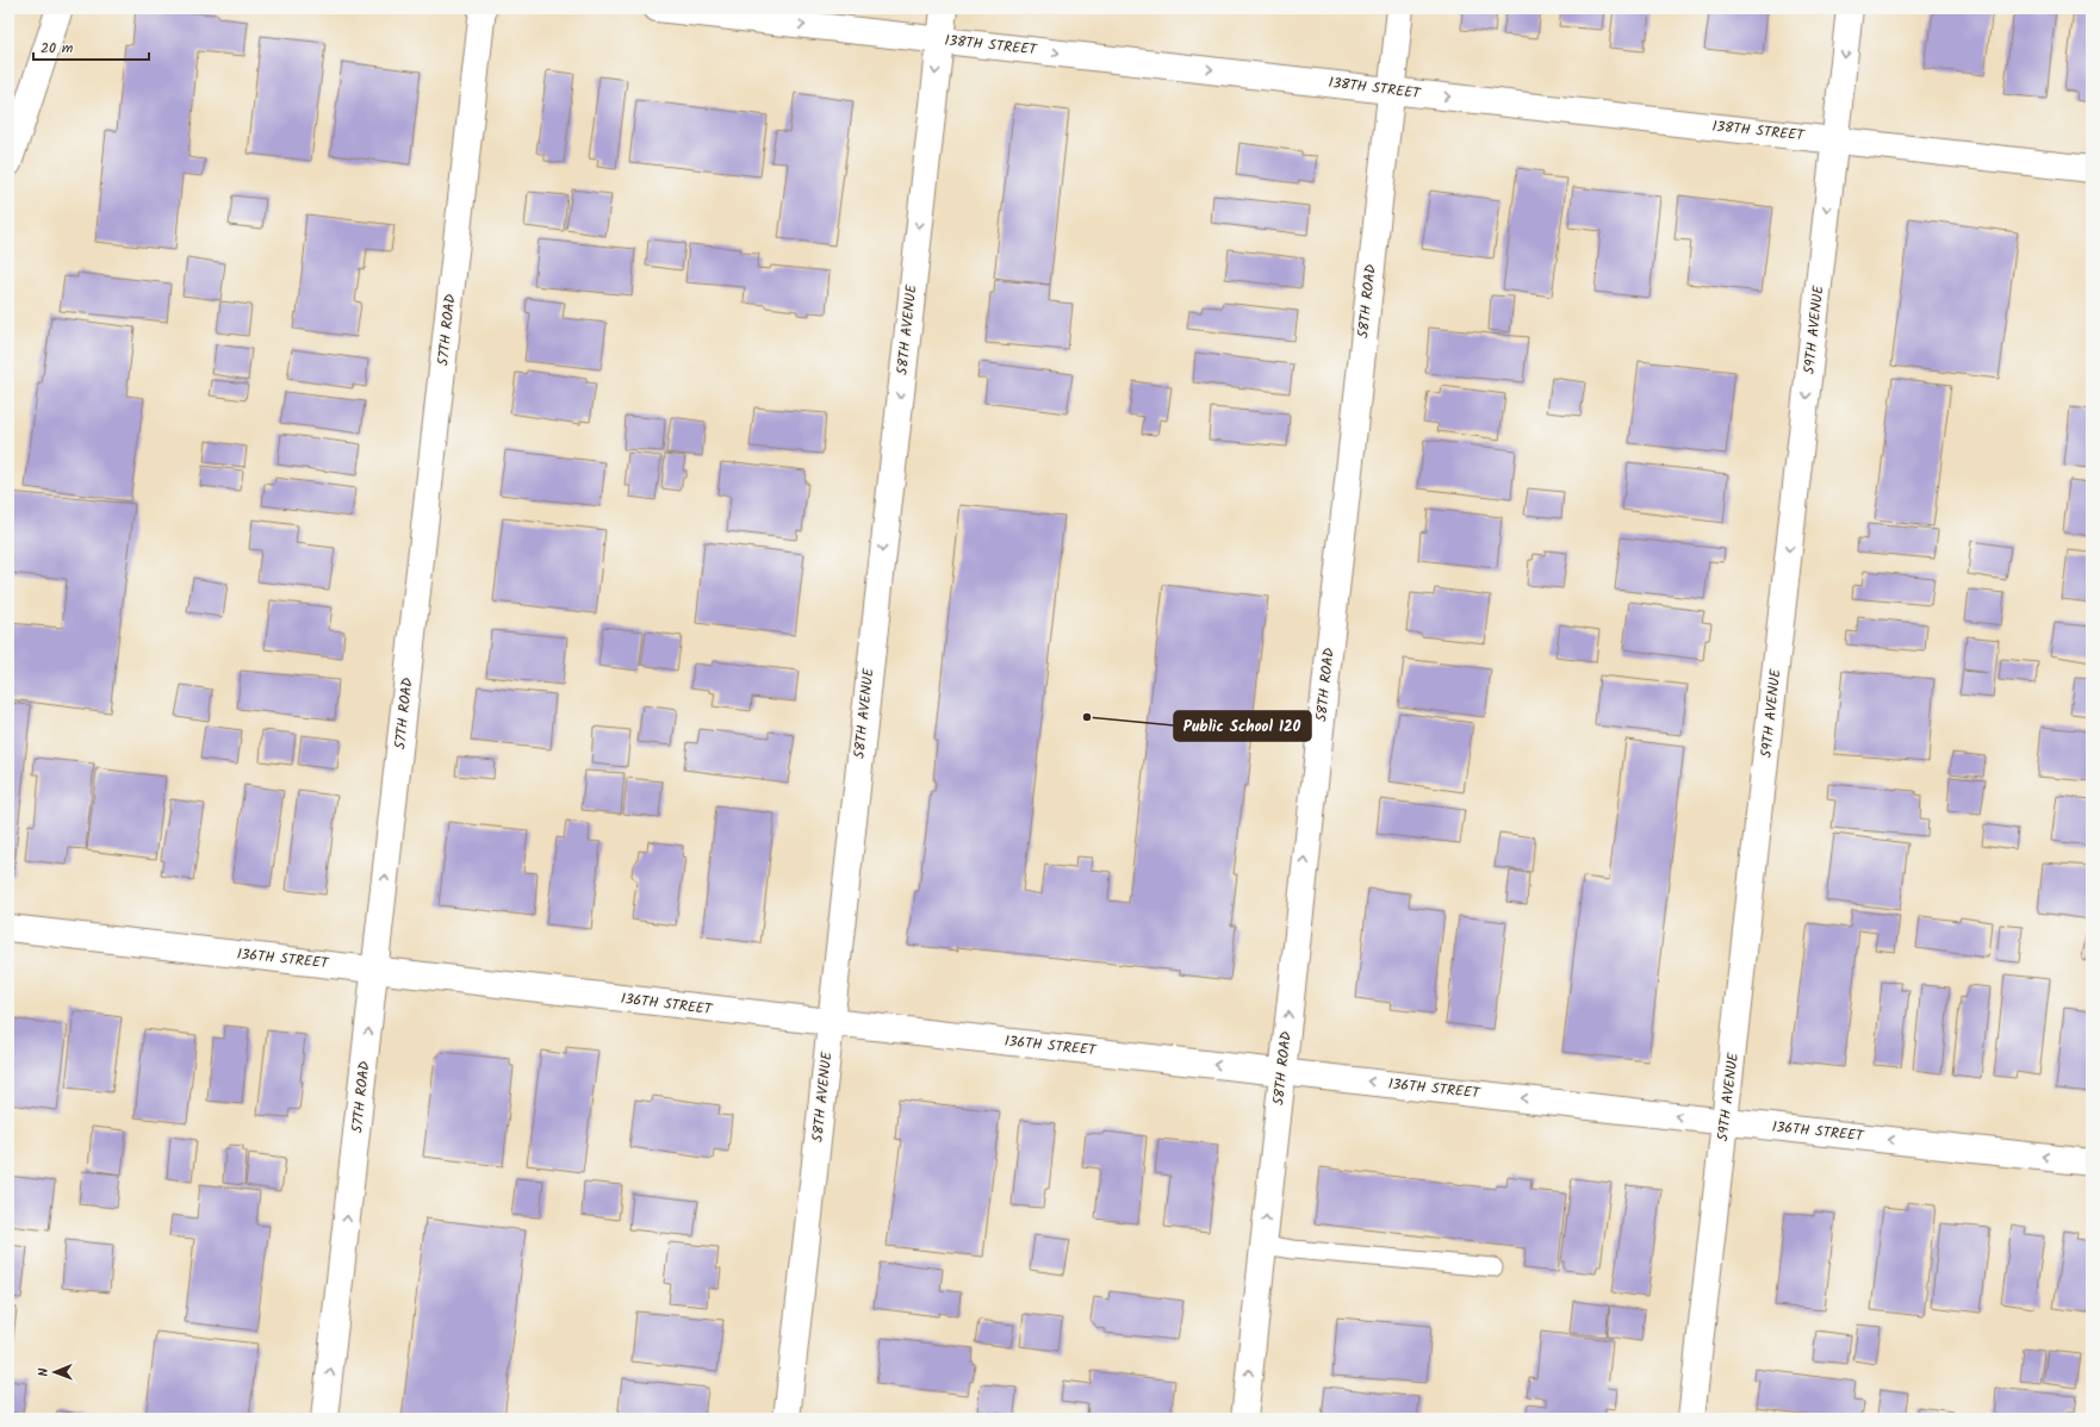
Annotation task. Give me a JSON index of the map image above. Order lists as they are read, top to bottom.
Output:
{
  "streets": {
    "street": [
      "138TH STREET",
      "58TH ROAD",
      "57TH ROAD",
      "58TH AVENUE",
      "59TH AVENUE",
      "136TH STREET"
    ]
  },
  "crossings": [
    ["138TH STREET", "58TH ROAD"],
    ["138TH STREET", "58TH AVENUE"],
    ["138TH STREET", "59TH AVENUE"],
    ["58TH ROAD", "136TH STREET"],
    ["57TH ROAD", "136TH STREET"],
    ["58TH AVENUE", "136TH STREET"],
    ["59TH AVENUE", "136TH STREET"]
  ],
  "one_way": [
    "138TH STREET",
    "58TH ROAD",
    "57TH ROAD",
    "58TH AVENUE",
    "59TH AVENUE",
    "136TH STREET"
  ],
  "places": ["Public School 120"],
  "scale_bar": "20 m",
  "north": "left"
}
